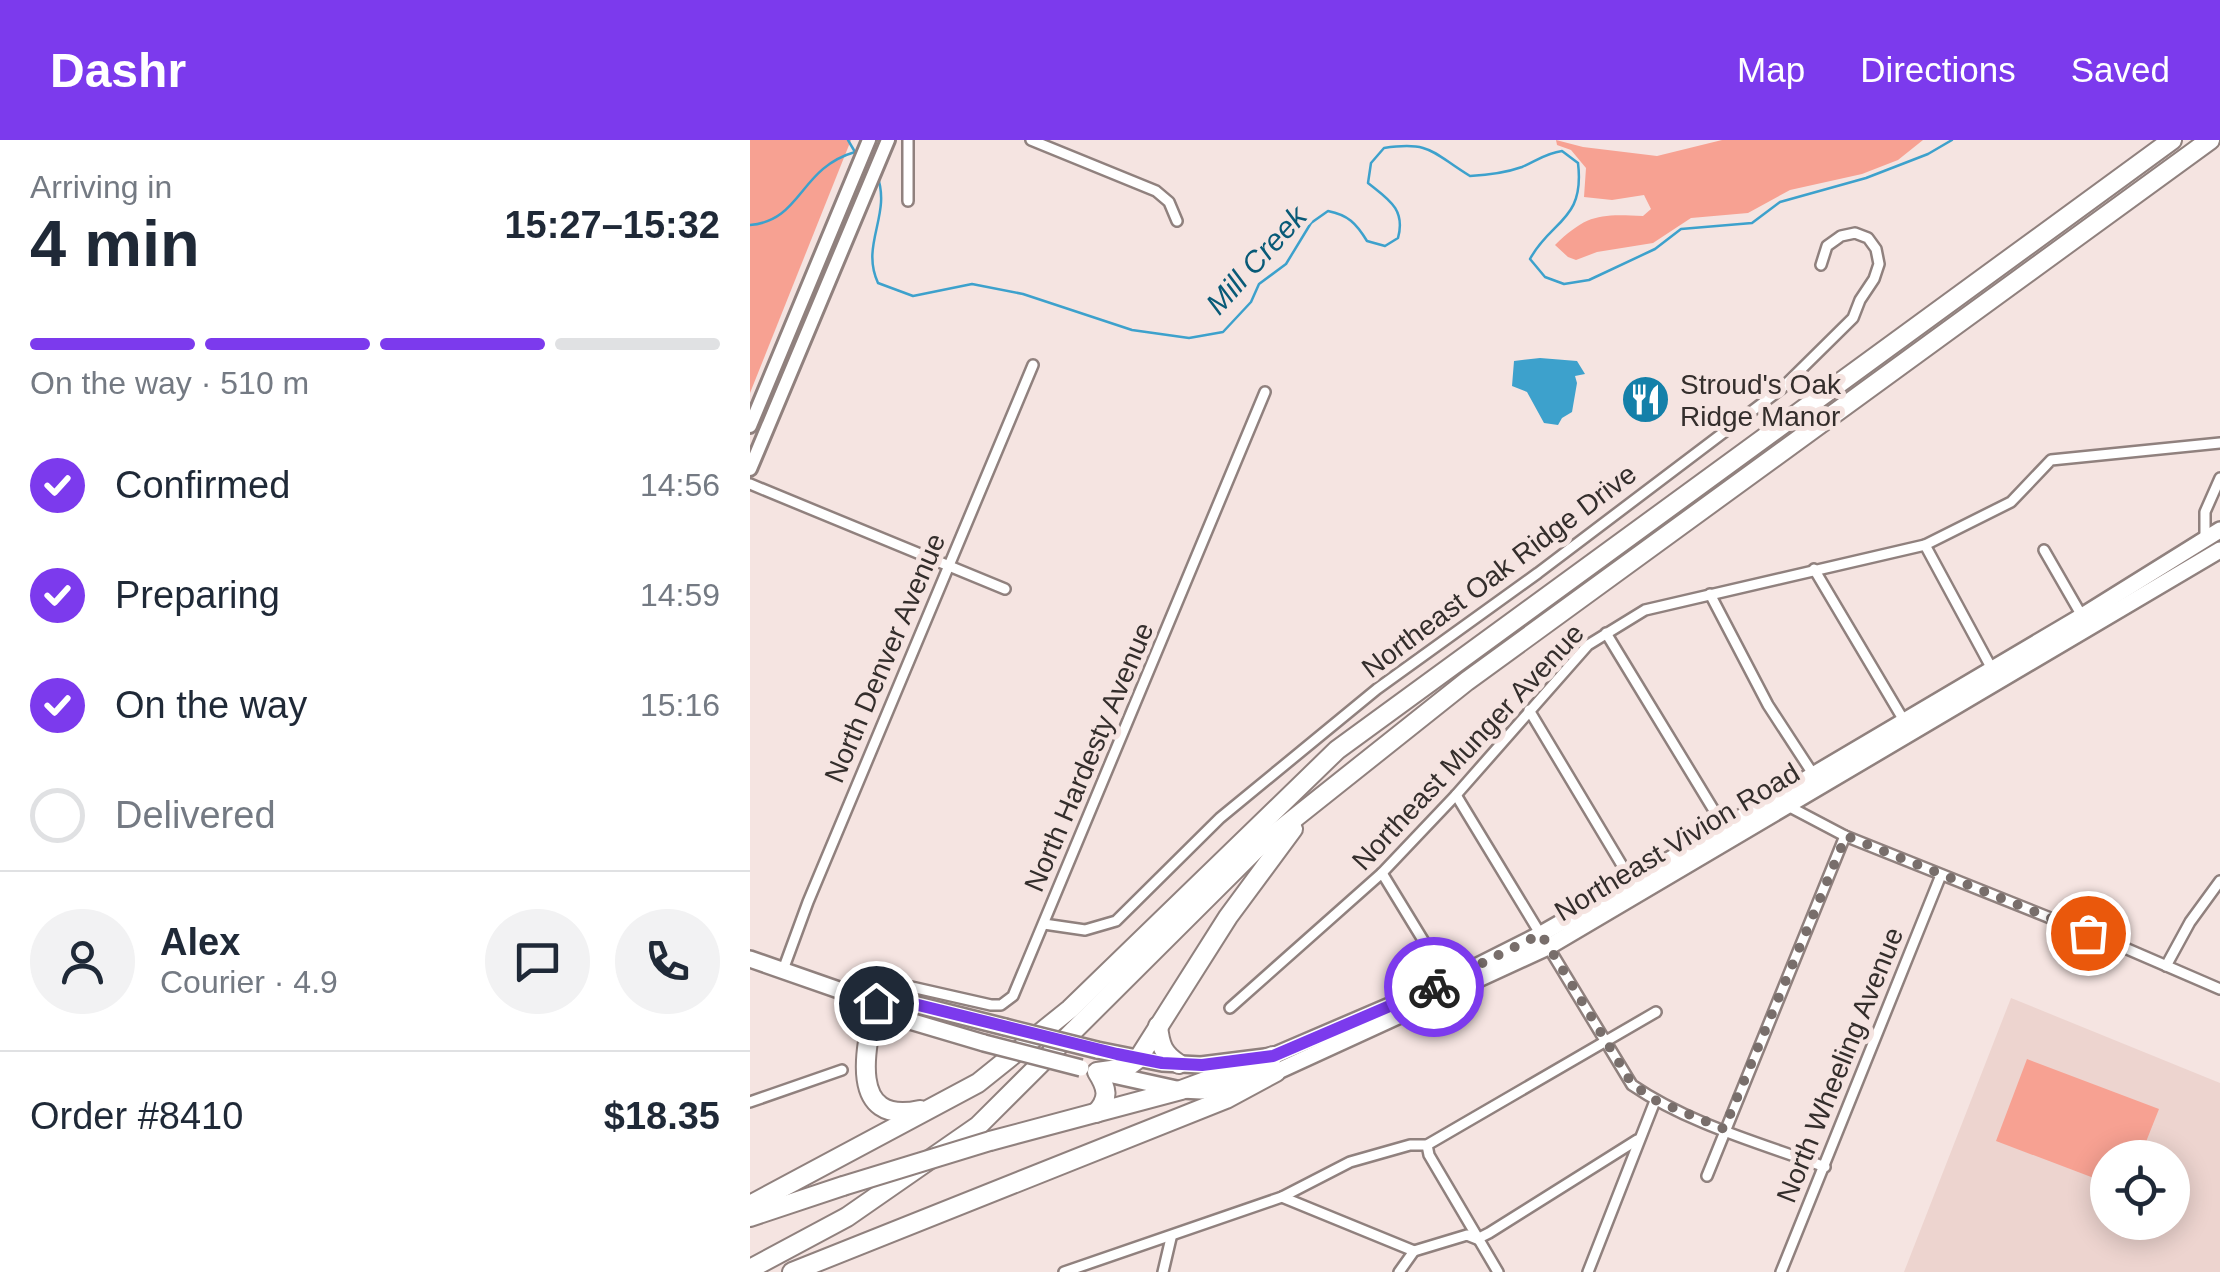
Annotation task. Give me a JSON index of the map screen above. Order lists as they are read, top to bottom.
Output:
{
  "streets": {
    "main road": ["Northeast Vivion Road"],
    "street": [
      "Northeast Oak Ridge Drive",
      "North Denver Avenue",
      "Northeast Munger Avenue",
      "North Hardesty Avenue",
      "North Wheeling Avenue"
    ]
  },
  "crossings": [
    ["Northeast Oak Ridge Drive", "North Hardesty Avenue"],
    ["North Denver Avenue", "Northeast Vivion Road"],
    ["North Hardesty Avenue", "Northeast Vivion Road"]
  ],
  "water": ["Mill Creek"],
  "places": {
    "restaurant": ["Stroud's Oak Ridge Manor"]
  },
  "page": {
    "header": "Dashr",
    "nav": ["Map", "Directions", "Saved"],
    "heading": ["4 min", "Arriving in", "15:27–15:32"],
    "panel": [
      "Alex",
      "Courier · 4.9",
      "Order #8410",
      "$18.35"
    ],
    "bar": "On the way · 510 m",
    "list": [
      ["Confirmed", "14:56"],
      ["Preparing", "14:59"],
      ["On the way", "15:16"],
      "Delivered"
    ]
  }
}
